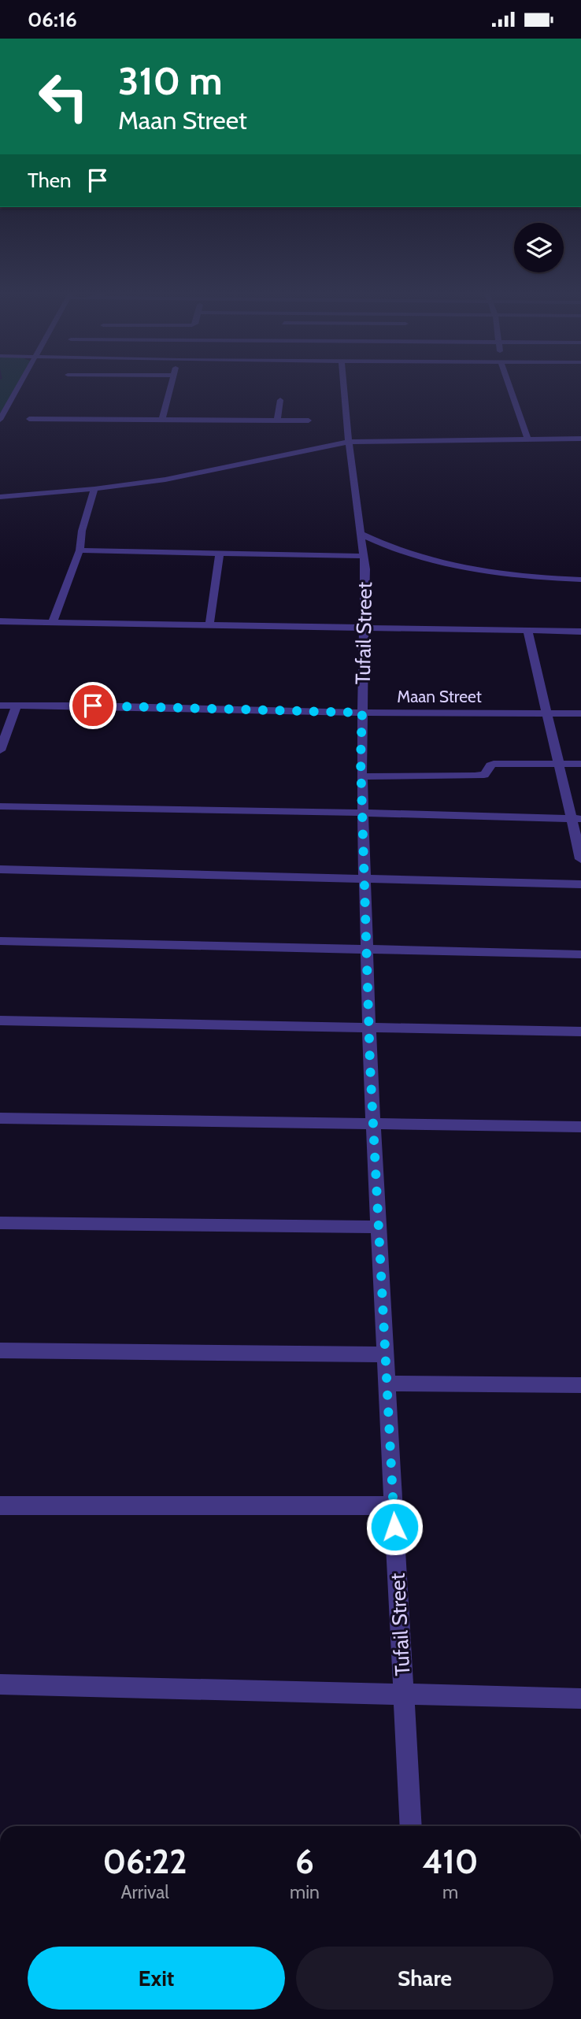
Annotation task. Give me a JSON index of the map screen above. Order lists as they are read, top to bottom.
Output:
{
  "streets": {
    "street": ["Tufail Street", "Maan Street"]
  },
  "crossings": [
    ["Tufail Street", "Maan Street"]
  ],
  "page": {
    "status": "06:16",
    "turn": ["310 m", "Maan Street"],
    "then": "Then",
    "eta": [
      "06:22",
      "Arrival",
      "6",
      "min",
      "410",
      "m"
    ],
    "buttons": ["Exit", "Share"]
  }
}
